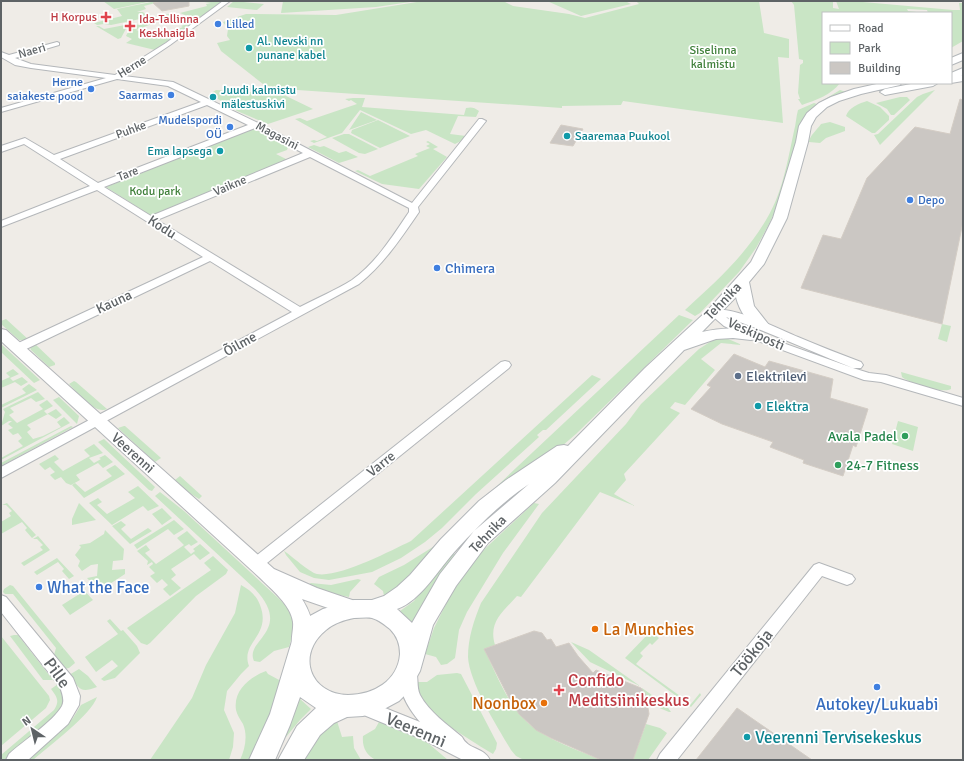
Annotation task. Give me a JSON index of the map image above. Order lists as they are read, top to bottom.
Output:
{
  "streets": {
    "main road": ["Tehnika"],
    "street": [
      "Naeri",
      "Herne",
      "Puhke",
      "Magasini",
      "Tare",
      "Vaikne",
      "Kodu",
      "Kauna",
      "Veskiposti",
      "Õilme",
      "Veerenni",
      "Varre",
      "Töökoja",
      "Pille"
    ]
  },
  "crossings": [
    ["Naeri", "Magasini"],
    ["Herne", "Magasini"],
    ["Puhke", "Magasini"],
    ["Puhke", "Kodu"],
    ["Magasini", "Tare"],
    ["Magasini", "Vaikne"],
    ["Magasini", "Õilme"],
    ["Tare", "Kodu"],
    ["Vaikne", "Kodu"],
    ["Kodu", "Kauna"],
    ["Kodu", "Õilme"],
    ["Tehnika", "Veskiposti"],
    ["Tehnika", "Veerenni"],
    ["Kauna", "Veerenni"],
    ["Õilme", "Veerenni"],
    ["Veerenni", "Varre"]
  ],
  "parks": ["Siselinna kalmistu", "Kodu park"],
  "places": {
    "health": ["H Korpus", "Ida-Tallinna Keskhaigla", "Confido Meditsiinikeskus"],
    "other": [
      "Lilled",
      "Al. Nevski nn punane kabel",
      "Herne saiakeste pood",
      "Saarmas",
      "Juudi kalmistu mälestuskivi",
      "Mudelspordi OÜ",
      "Saaremaa Puukool",
      "Ema lapsega",
      "Depo",
      "Chimera",
      "Elektrilevi",
      "Elektra",
      "Avala Padel",
      "24-7 Fitness",
      "What the Face",
      "La Munchies",
      "Autokey/Lukuabi",
      "Noonbox",
      "Veerenni Tervisekeskus"
    ]
  },
  "legend": ["Road", "Park", "Building"],
  "north": "top left"
}
